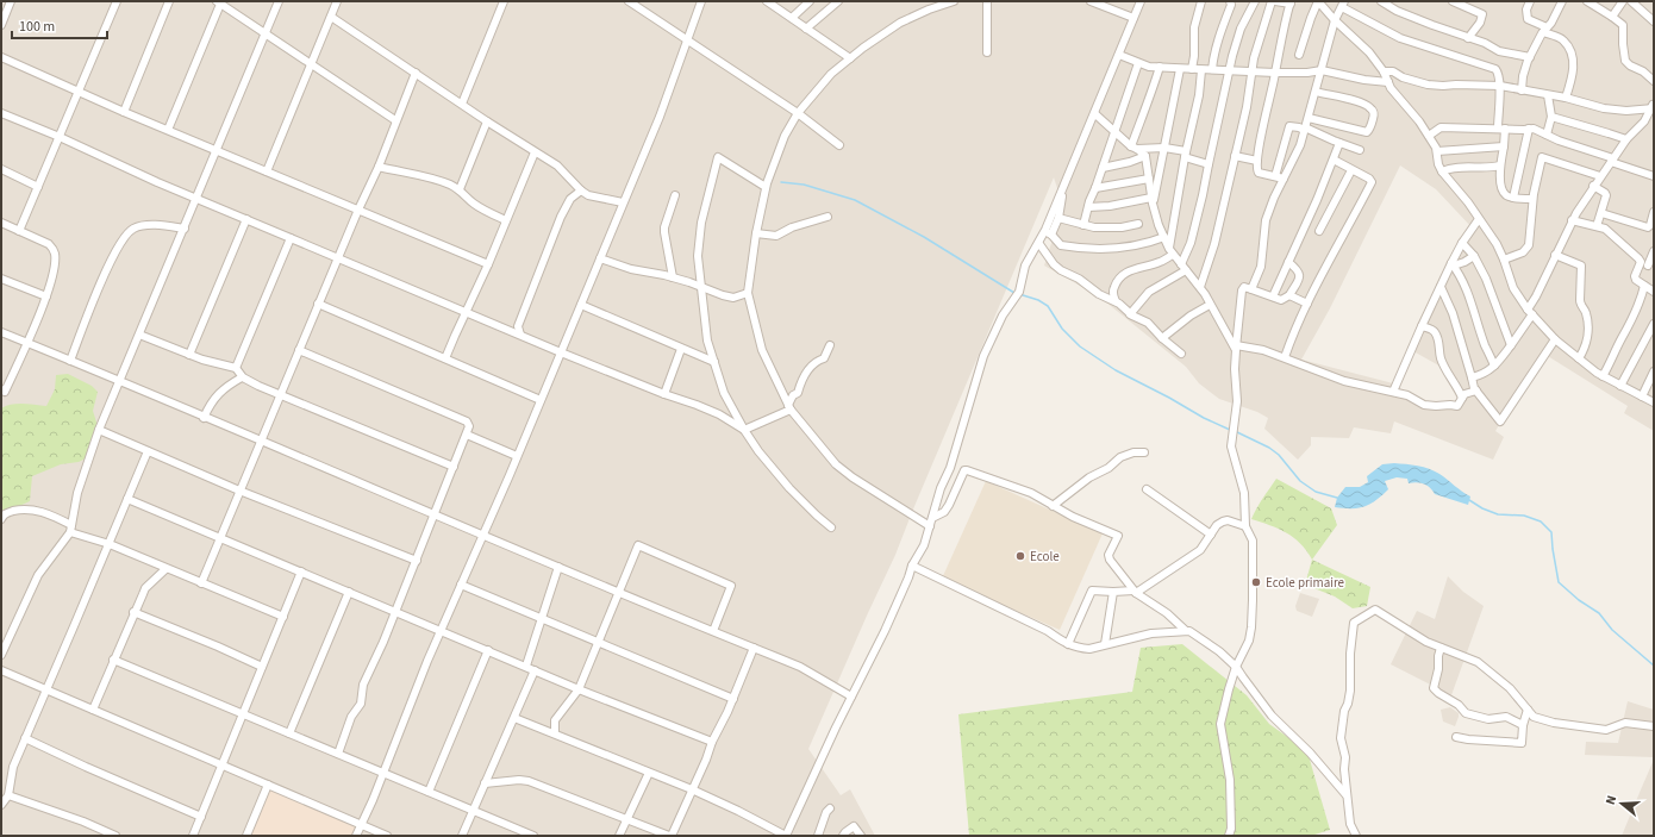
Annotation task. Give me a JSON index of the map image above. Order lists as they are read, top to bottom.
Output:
{
  "places": ["Ecole", "Ecole primaire"],
  "scale_bar": "100 m",
  "north": "left"
}
